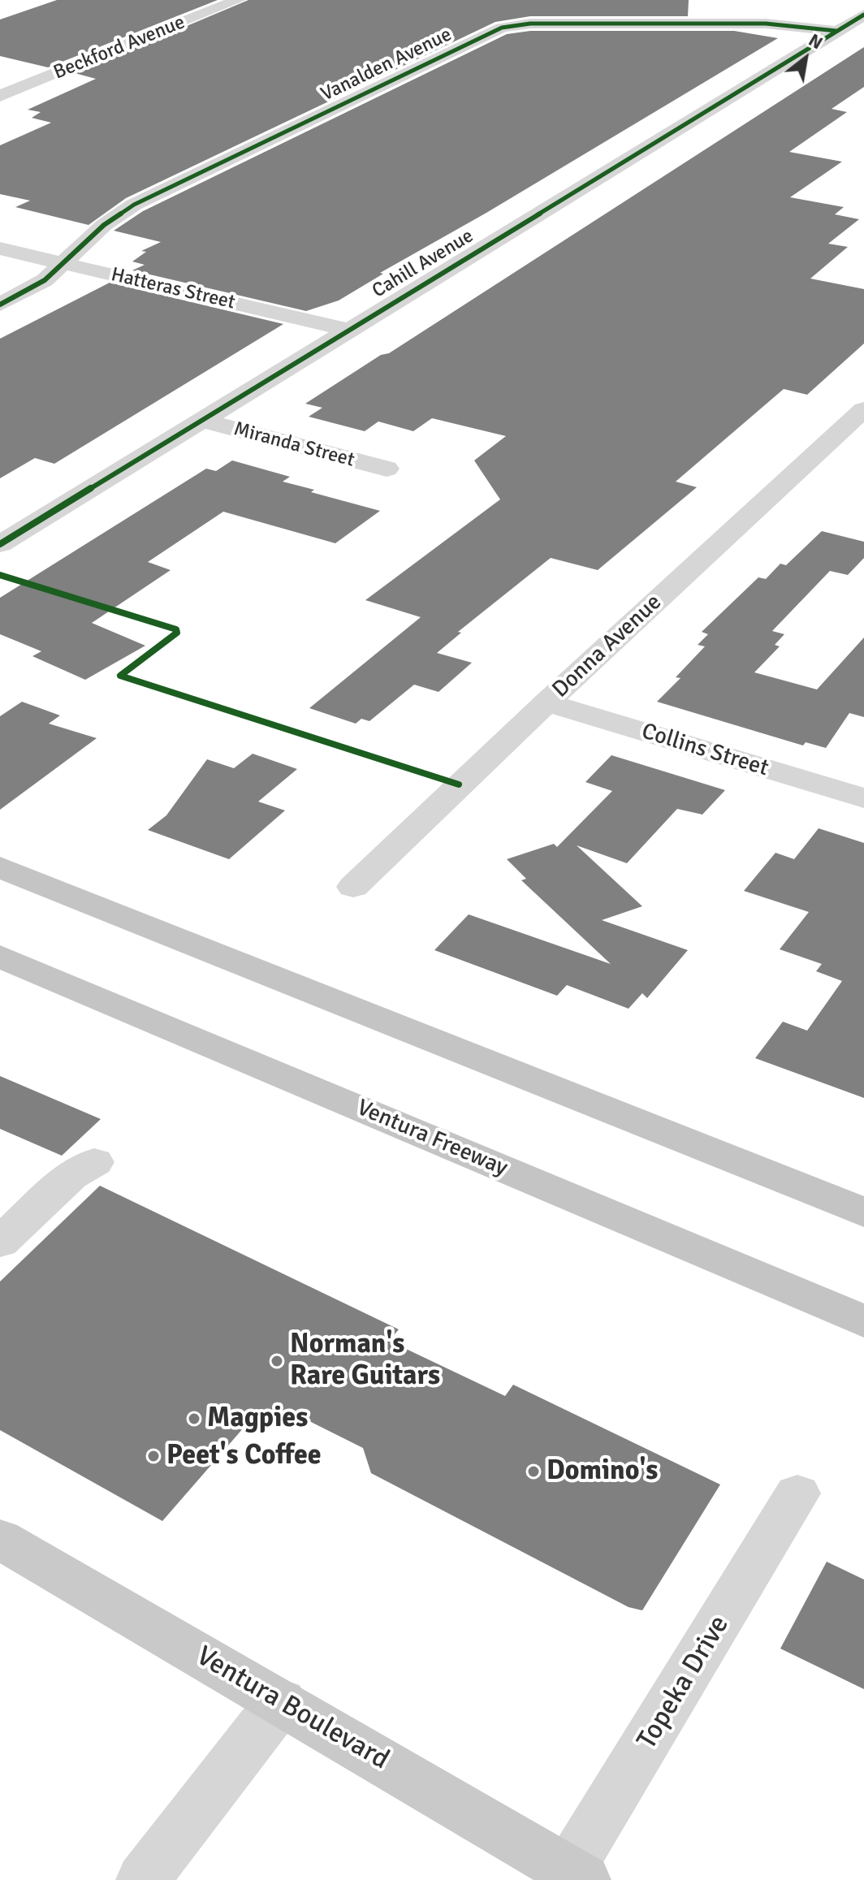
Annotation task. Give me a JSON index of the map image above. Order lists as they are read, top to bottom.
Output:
{
  "streets": {
    "highway": ["Ventura Freeway"],
    "main road": ["Ventura Boulevard"],
    "street": [
      "Beckford Avenue",
      "Vanalden Avenue",
      "Cahill Avenue",
      "Hatteras Street",
      "Miranda Street",
      "Donna Avenue",
      "Collins Street",
      "Topeka Drive"
    ]
  },
  "crossings": [
    ["Vanalden Avenue", "Cahill Avenue"],
    ["Vanalden Avenue", "Hatteras Street"],
    ["Cahill Avenue", "Hatteras Street"],
    ["Cahill Avenue", "Miranda Street"],
    ["Donna Avenue", "Collins Street"],
    ["Topeka Drive", "Ventura Boulevard"]
  ],
  "places": [
    "Norman's Rare Guitars",
    "Magpies",
    "Peet's Coffee",
    "Domino's"
  ],
  "north": "top right"
}
